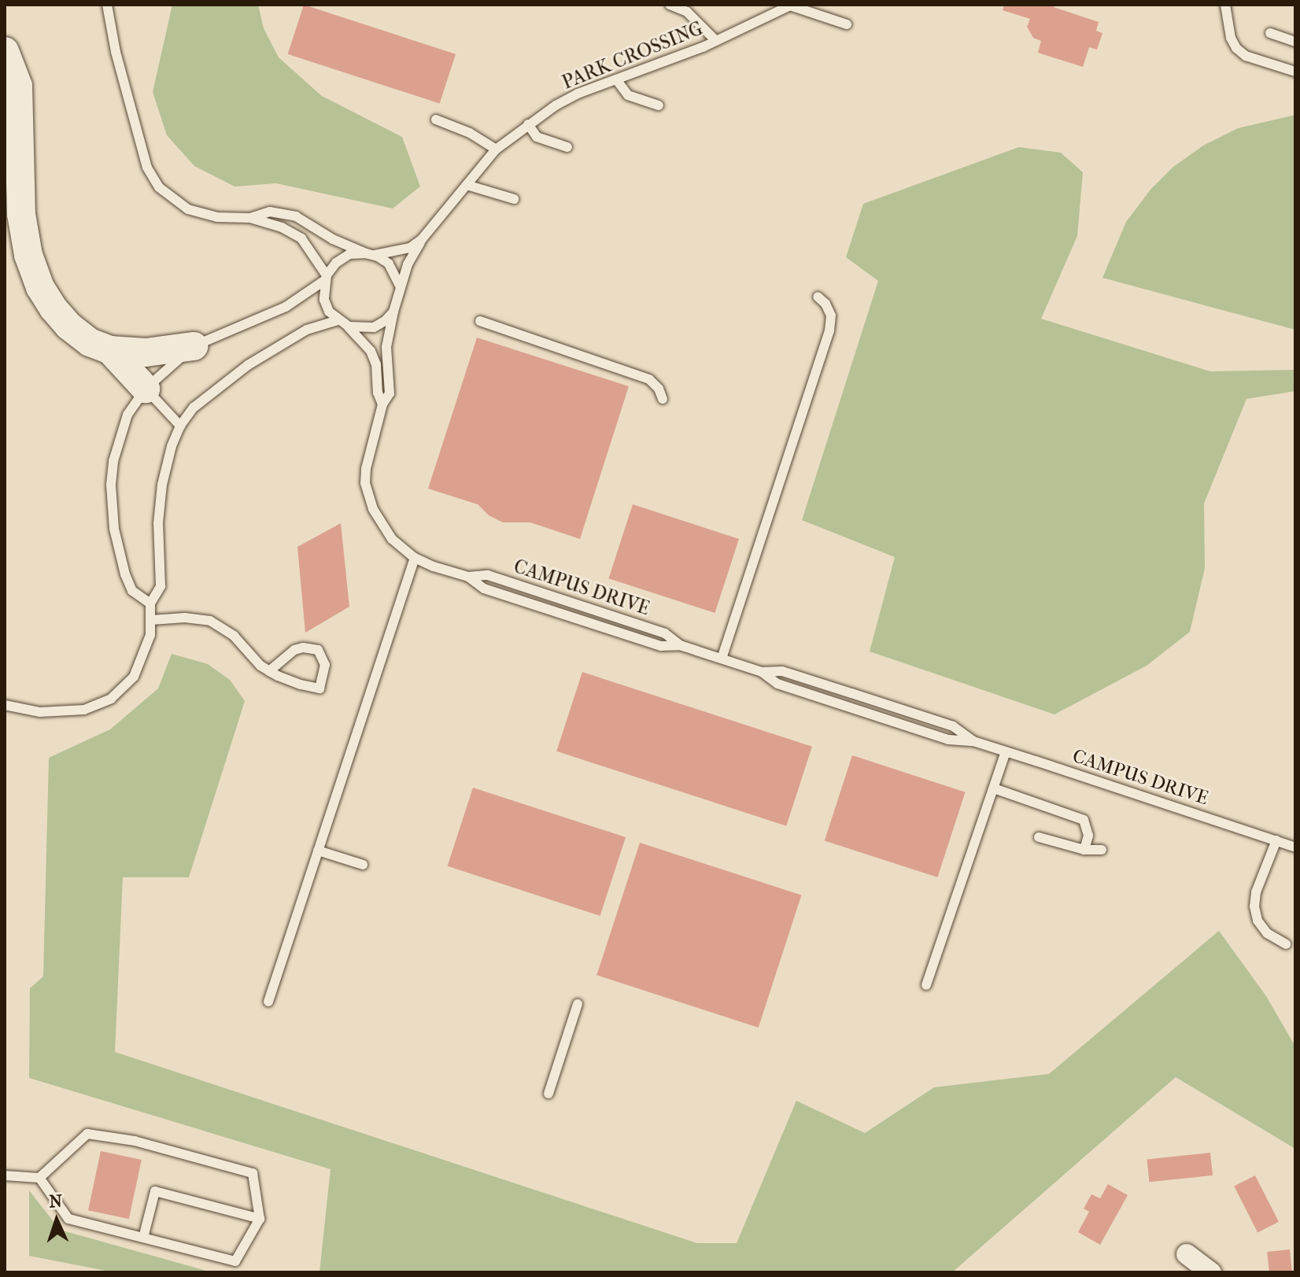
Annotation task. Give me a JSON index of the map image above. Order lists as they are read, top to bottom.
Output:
{
  "streets": {
    "lane": ["PARK CROSSING", "CAMPUS DRIVE"]
  },
  "crossings": [
    ["PARK CROSSING", "CAMPUS DRIVE"]
  ],
  "north": "top"
}
